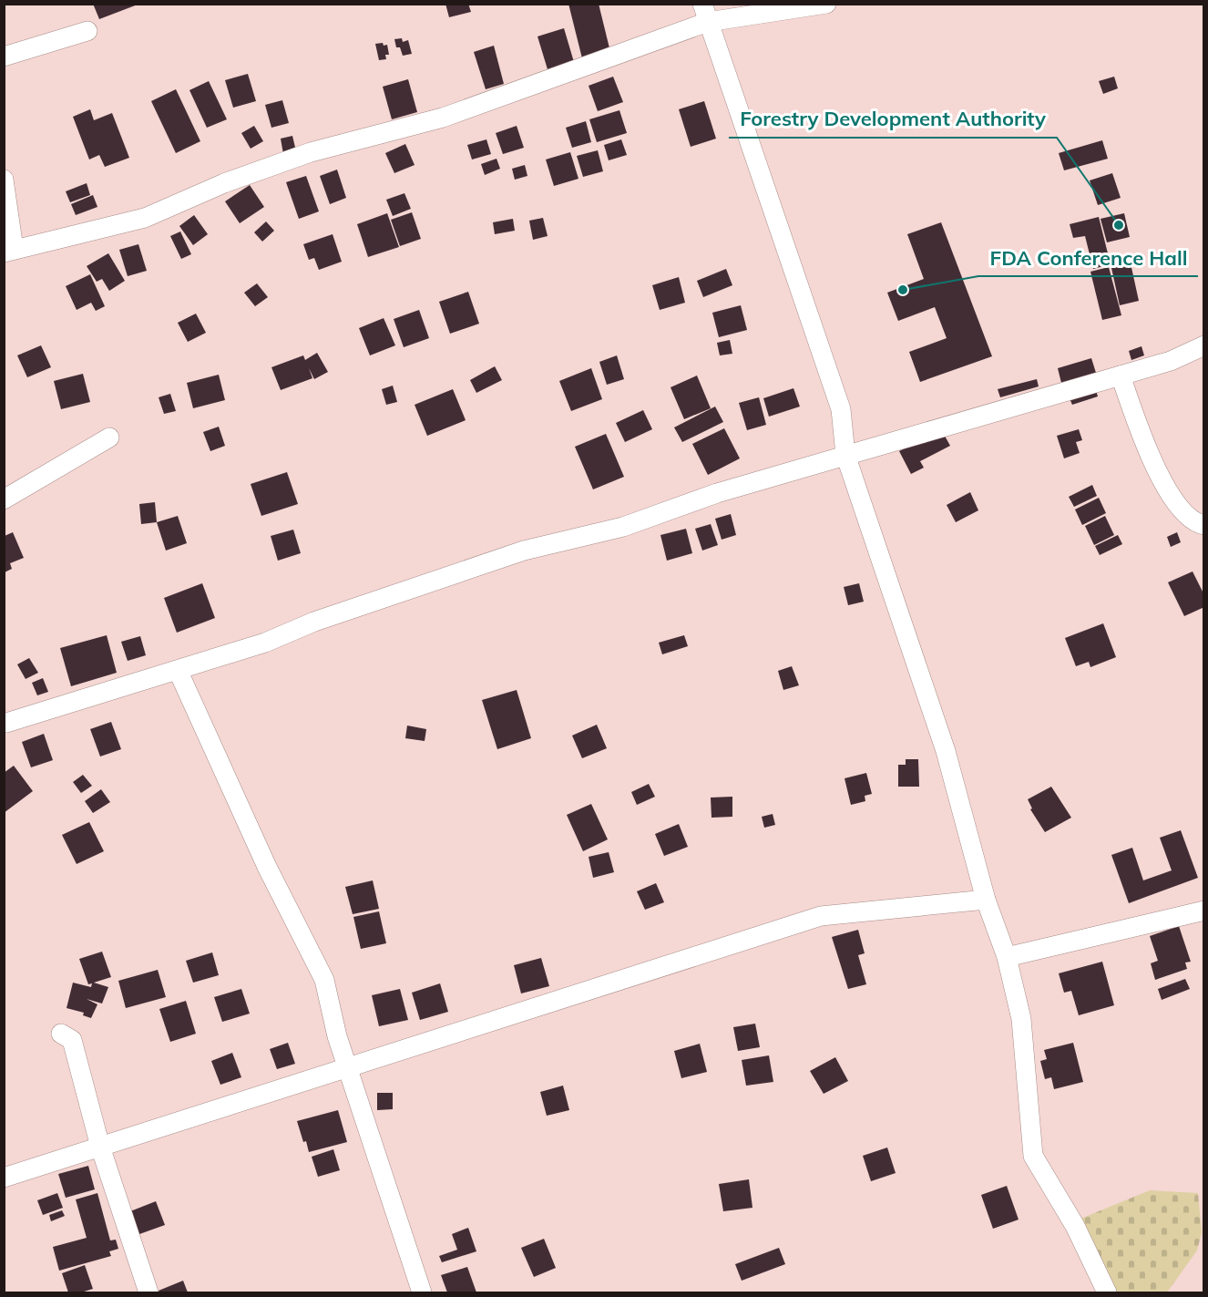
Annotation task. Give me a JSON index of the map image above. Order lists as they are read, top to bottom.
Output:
{
  "places": ["Forestry Development Authority", "FDA Conference Hall"]
}
